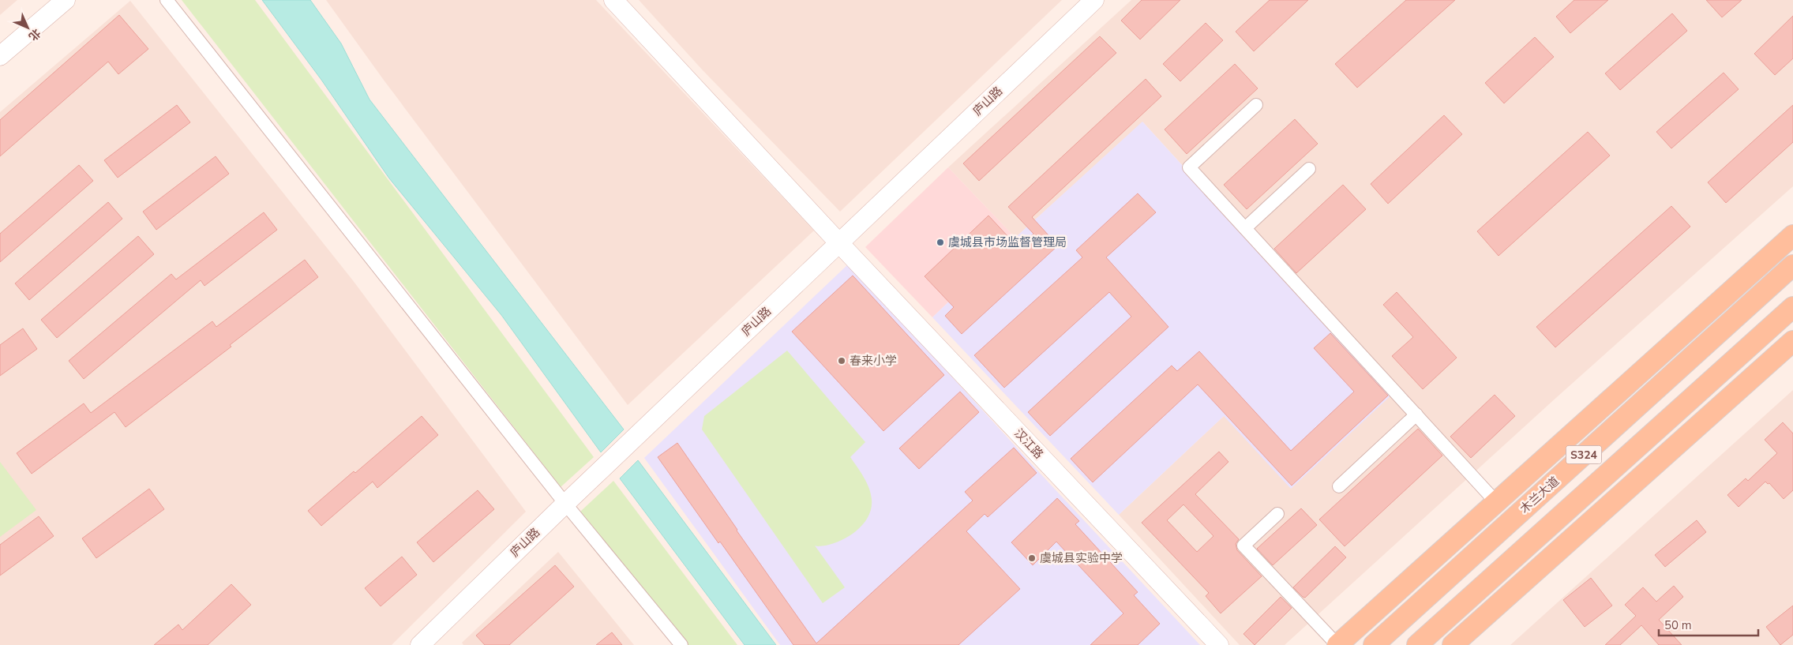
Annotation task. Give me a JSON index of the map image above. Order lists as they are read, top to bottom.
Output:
{
  "streets": {
    "main road": ["S324", "木兰大道"],
    "street": ["庐山路", "汉江路"]
  },
  "crossings": [
    ["庐山路", "汉江路"]
  ],
  "places": ["虞城县市场监督管理局", "春来小学", "虞城县实验中学"],
  "scale_bar": "50 m",
  "north": "bottom right"
}
